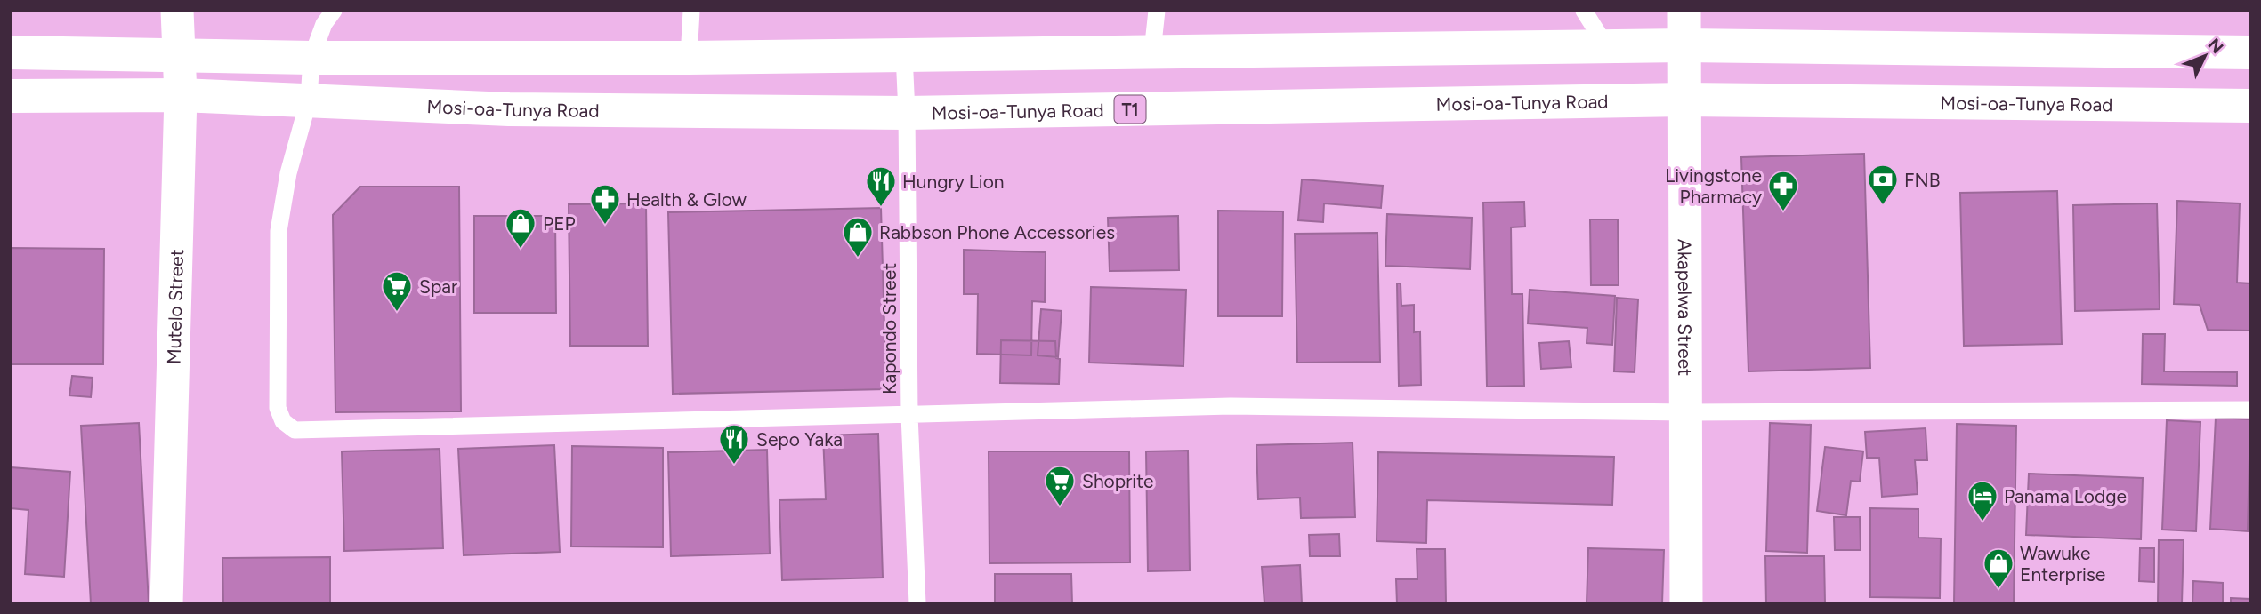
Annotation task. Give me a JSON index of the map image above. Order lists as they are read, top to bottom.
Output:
{
  "streets": {
    "highway": ["Mosi-oa-Tunya Road", "T1"],
    "street": ["Mutelo Street", "Akapelwa Street"],
    "lane": ["Kapondo Street"]
  },
  "crossings": [
    ["Mosi-oa-Tunya Road", "Mutelo Street"],
    ["Mosi-oa-Tunya Road", "Akapelwa Street"],
    ["Mosi-oa-Tunya Road", "Kapondo Street"]
  ],
  "places": {
    "bank": ["FNB"],
    "restaurant": ["Hungry Lion", "Sepo Yaka"],
    "pharmacy": ["Livingstone Pharmacy", "Health & Glow"],
    "shop": ["PEP", "Rabbson Phone Accessories", "Wawuke Enterprise"],
    "supermarket": ["Spar", "Shoprite"],
    "hotel": ["Panama Lodge"]
  },
  "north": "top right"
}
